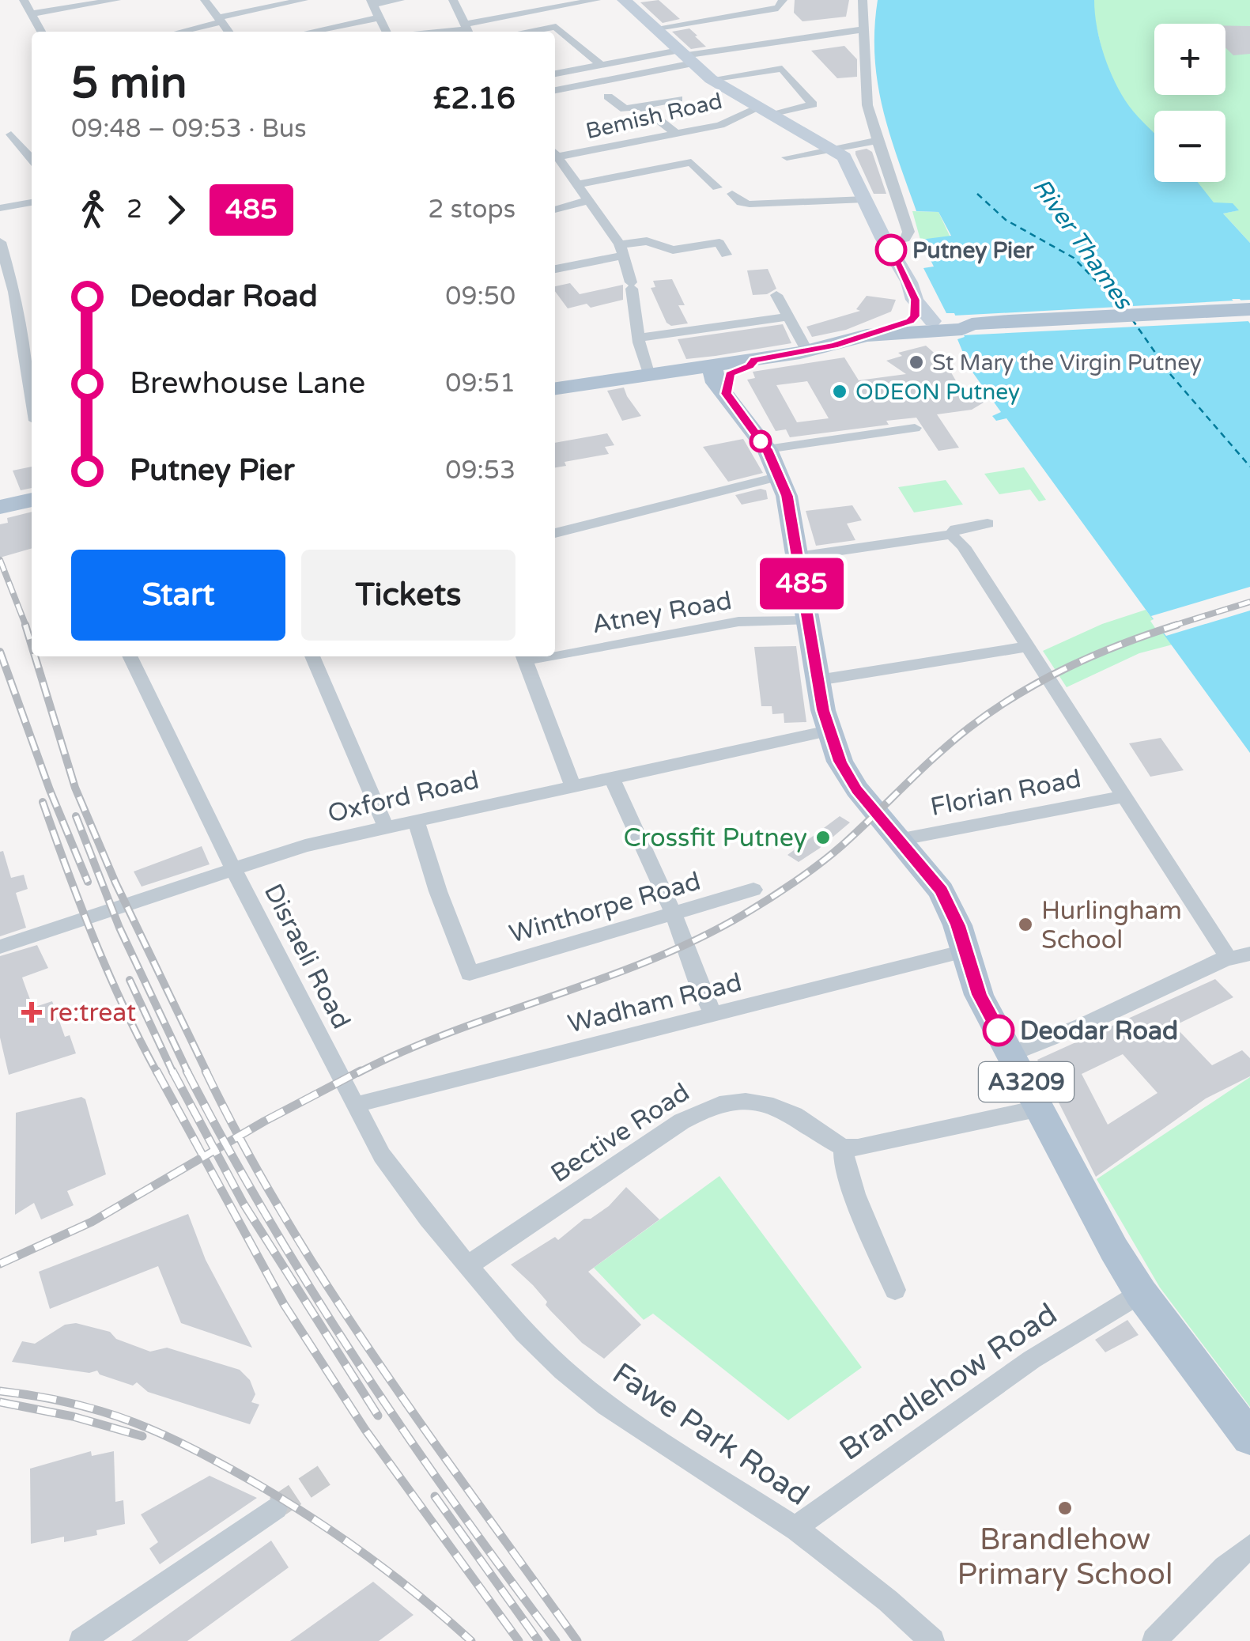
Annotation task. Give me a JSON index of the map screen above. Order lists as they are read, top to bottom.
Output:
{
  "streets": {
    "main road": ["A3209"],
    "street": [
      "Bemish Road",
      "Atney Road",
      "Florian Road",
      "Oxford Road",
      "Winthorpe Road",
      "Disraeli Road",
      "Wadham Road",
      "Bective Road",
      "Brandlehow Road",
      "Fawe Park Road"
    ]
  },
  "crossings": [
    ["Atney Road", "A3209"],
    ["Florian Road", "A3209"],
    ["Oxford Road", "Winthorpe Road"],
    ["Oxford Road", "Disraeli Road"],
    ["Oxford Road", "A3209"],
    ["Disraeli Road", "Wadham Road"],
    ["Disraeli Road", "Bective Road"],
    ["Disraeli Road", "Fawe Park Road"],
    ["Wadham Road", "A3209"],
    ["A3209", "Brandlehow Road"],
    ["Bective Road", "Fawe Park Road"],
    ["Brandlehow Road", "Fawe Park Road"]
  ],
  "water": ["River Thames"],
  "places": {
    "other": [
      "Putney Pier",
      "St Mary the Virgin Putney",
      "ODEON Putney",
      "Crossfit Putney",
      "Hurlingham School",
      "Deodar Road",
      "Brandlehow Primary School"
    ],
    "health": ["re:treat"]
  },
  "lines": ["bus line 485"],
  "page": {
    "on_map": "485",
    "map_buttons": ["+", "−"],
    "heading": ["5 min", "09:48 – 09:53 · Bus", "£2.16"],
    "legs": ["2", "485", "2 stops"],
    "list": [
      {
        "name": "Deodar Road",
        "value": "09:50"
      },
      {
        "name": "Brewhouse Lane",
        "value": "09:51"
      },
      {
        "name": "Putney Pier",
        "value": "09:53"
      }
    ],
    "buttons": ["Start", "Tickets"]
  }
}
